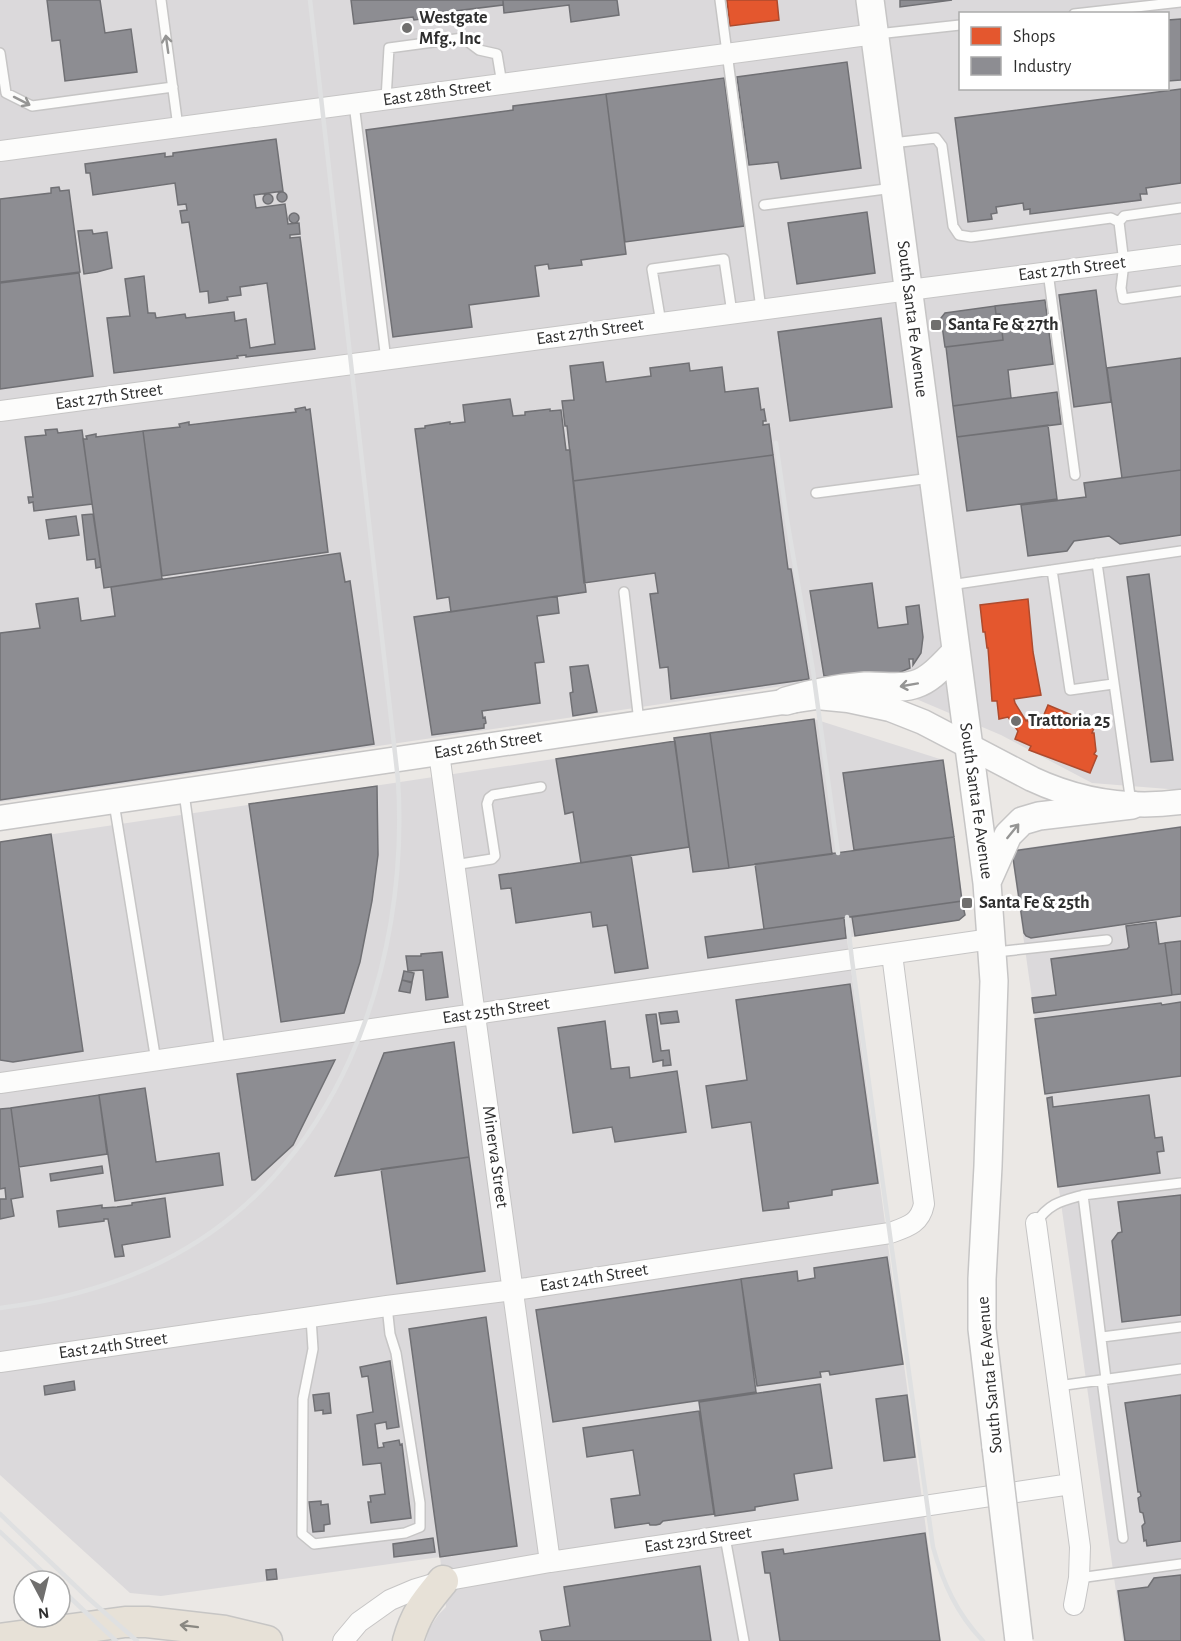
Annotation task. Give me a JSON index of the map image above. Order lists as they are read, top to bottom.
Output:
{
  "streets": {
    "main road": ["South Santa Fe Avenue"],
    "street": [
      "East 28th Street",
      "East 27th Street",
      "East 26th Street",
      "East 25th Street",
      "Minerva Street",
      "East 24th Street",
      "East 23rd Street"
    ]
  },
  "crossings": [
    ["East 28th Street", "South Santa Fe Avenue"],
    ["East 27th Street", "South Santa Fe Avenue"],
    ["South Santa Fe Avenue", "East 26th Street"],
    ["South Santa Fe Avenue", "East 25th Street"],
    ["East 26th Street", "Minerva Street"],
    ["East 25th Street", "Minerva Street"],
    ["East 25th Street", "East 24th Street"],
    ["Minerva Street", "East 24th Street"],
    ["Minerva Street", "East 23rd Street"]
  ],
  "places": {
    "other": ["Westgate Mfg., Inc", "Trattoria 25"],
    "transit": ["Santa Fe & 27th", "Santa Fe & 25th"]
  },
  "legend": ["Shops", "Industry"],
  "north": "bottom"
}
